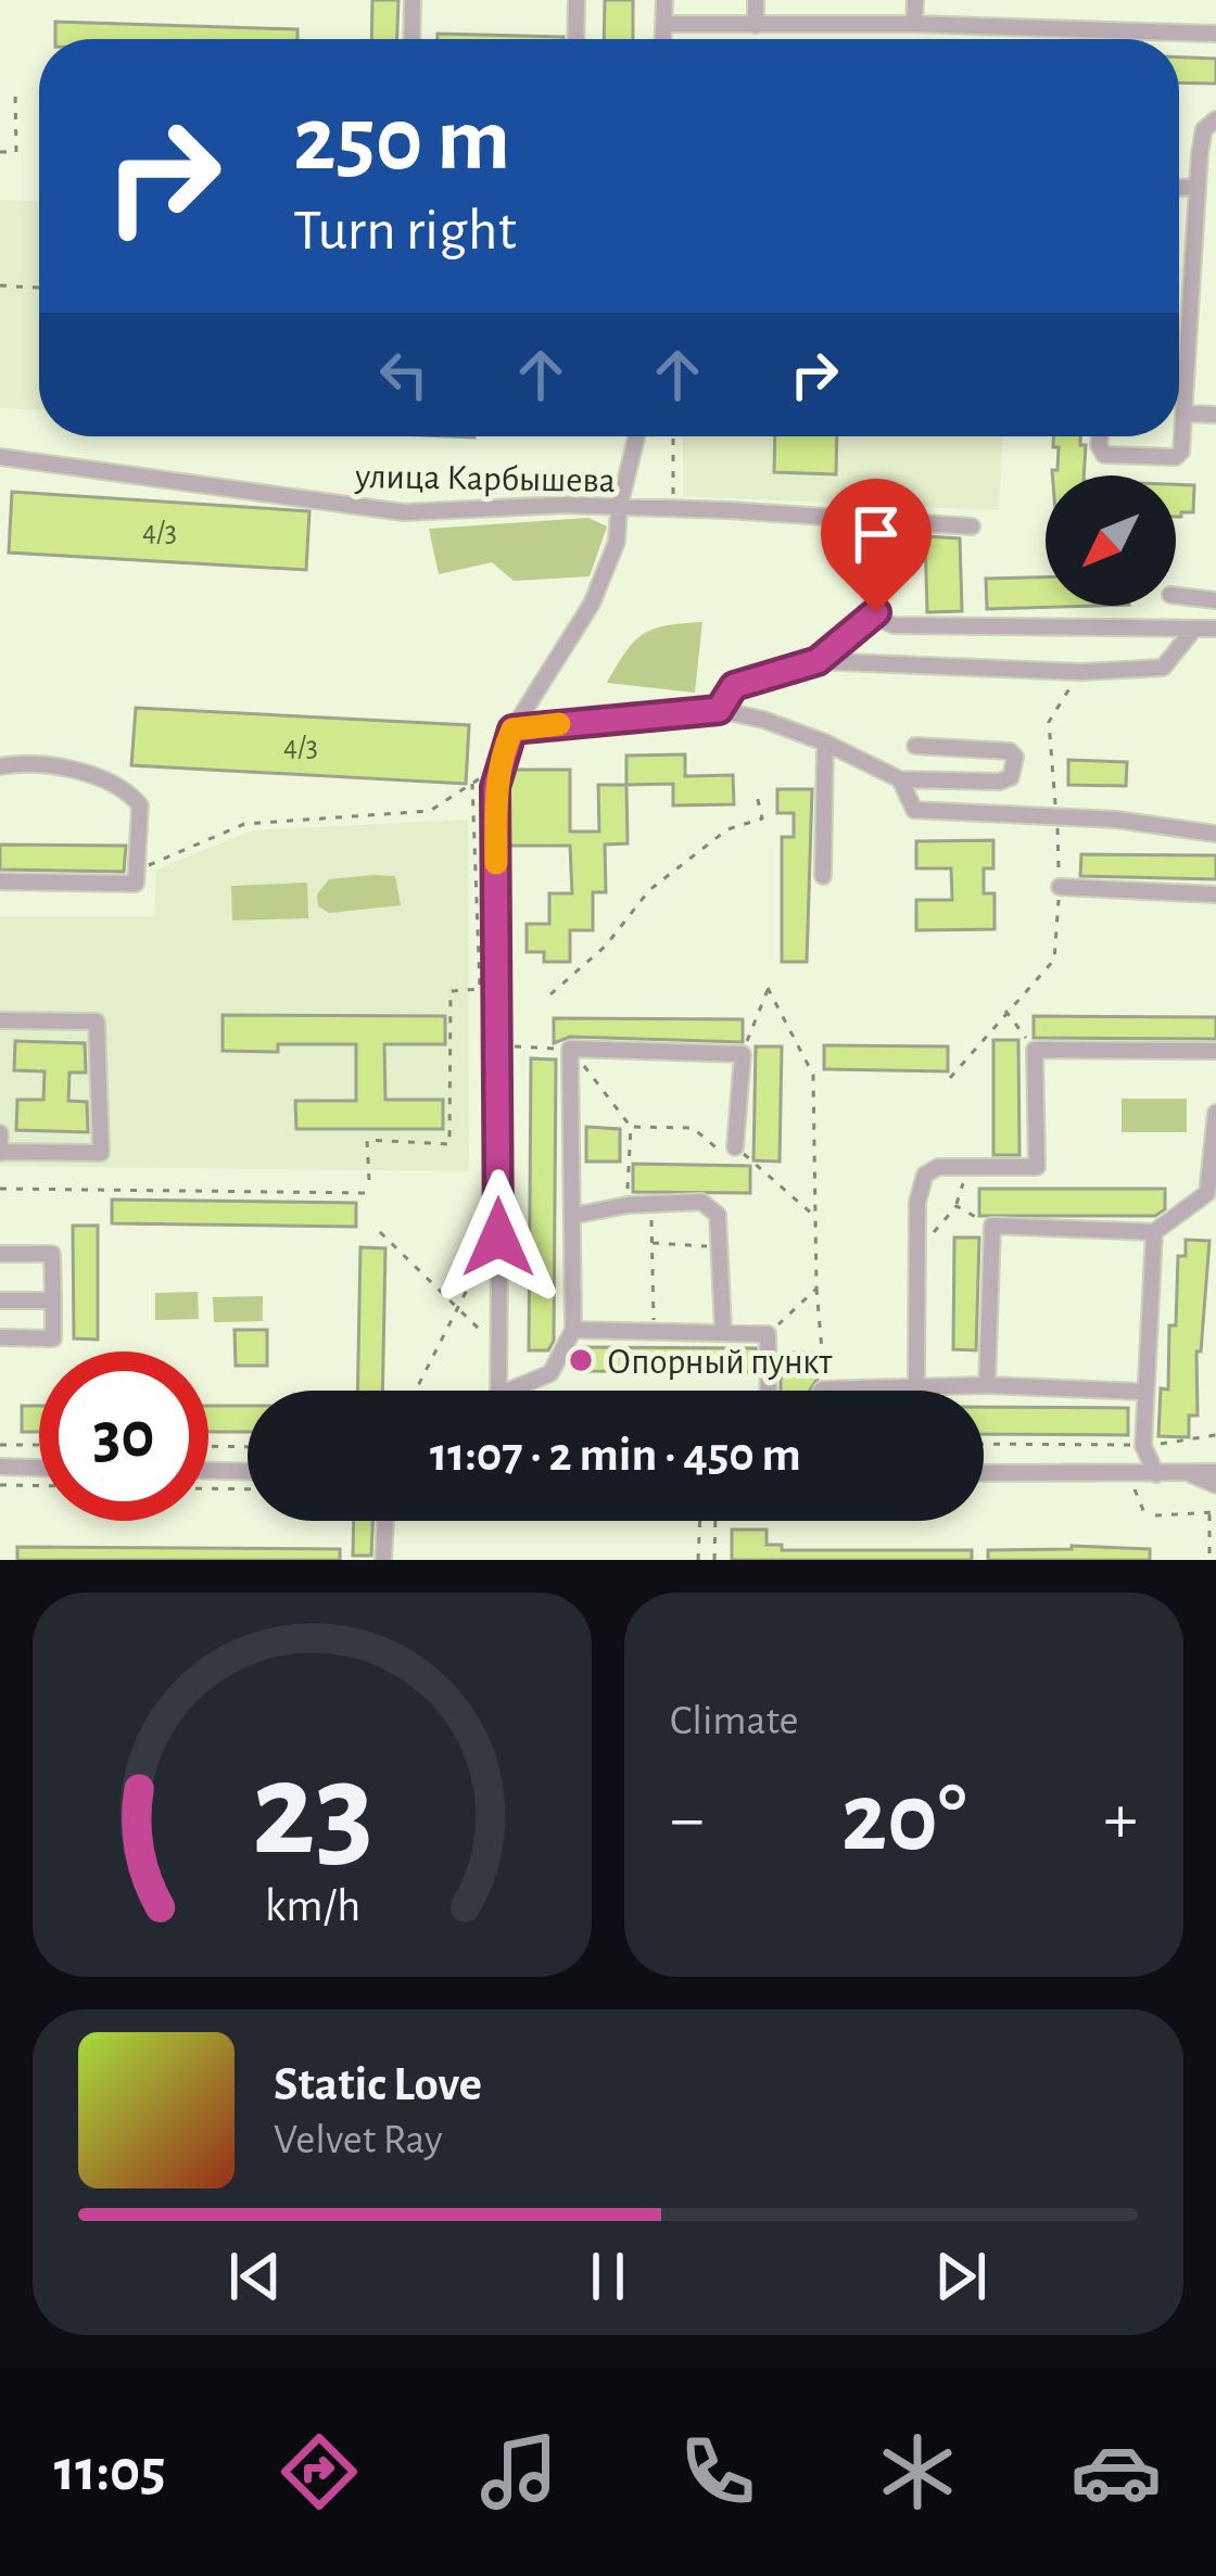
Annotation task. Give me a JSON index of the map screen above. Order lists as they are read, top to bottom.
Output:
{
  "streets": {
    "street": ["улица Карбышева"]
  },
  "places": ["Опорный пункт"],
  "house_numbers": ["4/3", "4/3"],
  "north": "bottom left",
  "page": {
    "turn": ["250 m", "Turn right"],
    "limit": "30",
    "trip": "11:07 · 2 min · 450 m",
    "tile": "Climate",
    "heat": ["−", "20°", "+"],
    "song": ["Static Love", "Velvet Ray"],
    "tabs": "11:05",
    "gauge": ["23", "km/h"]
  }
}
